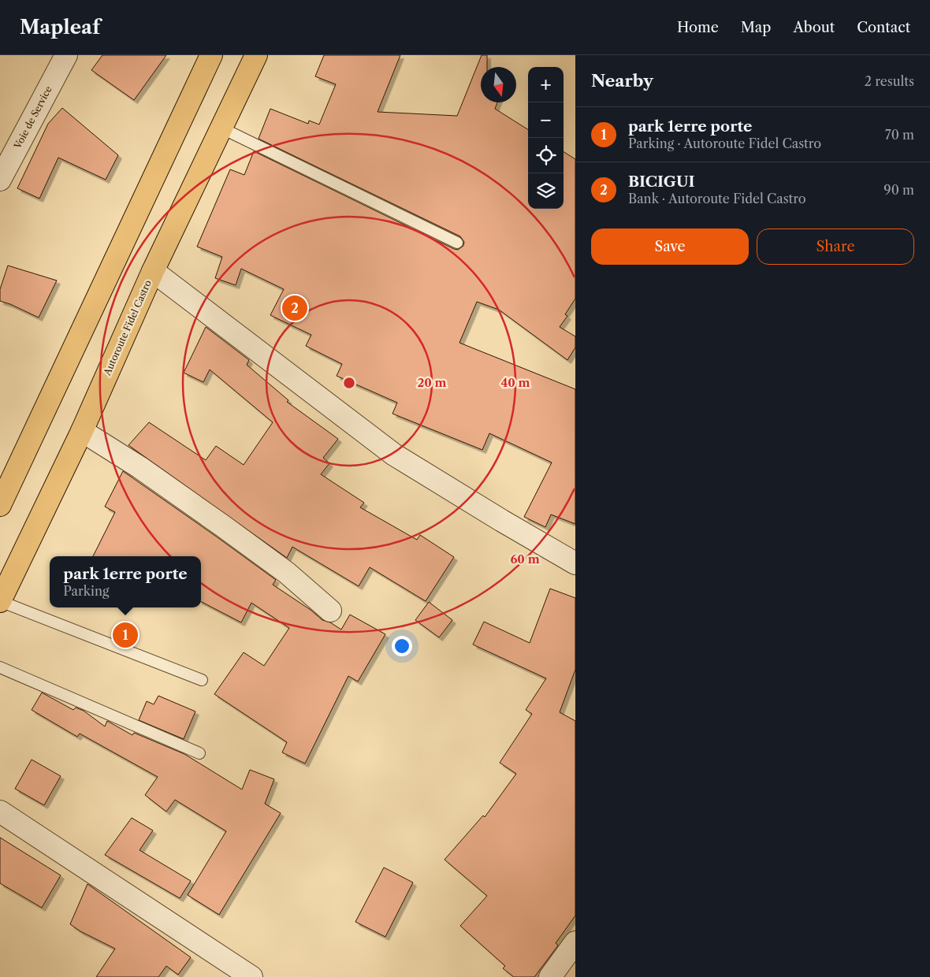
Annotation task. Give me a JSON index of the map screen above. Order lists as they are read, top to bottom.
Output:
{
  "streets": {
    "highway": ["Autoroute Fidel Castro"],
    "street": ["Voie de Service"]
  },
  "north": "bottom",
  "page": {
    "header": "Mapleaf",
    "nav": [
      "Home",
      "Map",
      "About",
      "Contact"
    ],
    "heading": ["Nearby", "2 results"],
    "map_buttons": ["+", "−"],
    "list": [
      {
        "mark": "1",
        "name": "park 1erre porte",
        "note": "Parking · Autoroute Fidel Castro",
        "value": "70 m"
      },
      {
        "mark": "2",
        "name": "BICIGUI",
        "note": "Bank · Autoroute Fidel Castro",
        "value": "90 m"
      }
    ],
    "buttons": ["Save", "Share"],
    "pins": ["2", "1"],
    "popup": ["park 1erre porte", "Parking"]
  },
  "rings": ["20 m", "40 m", "60 m"]
}
